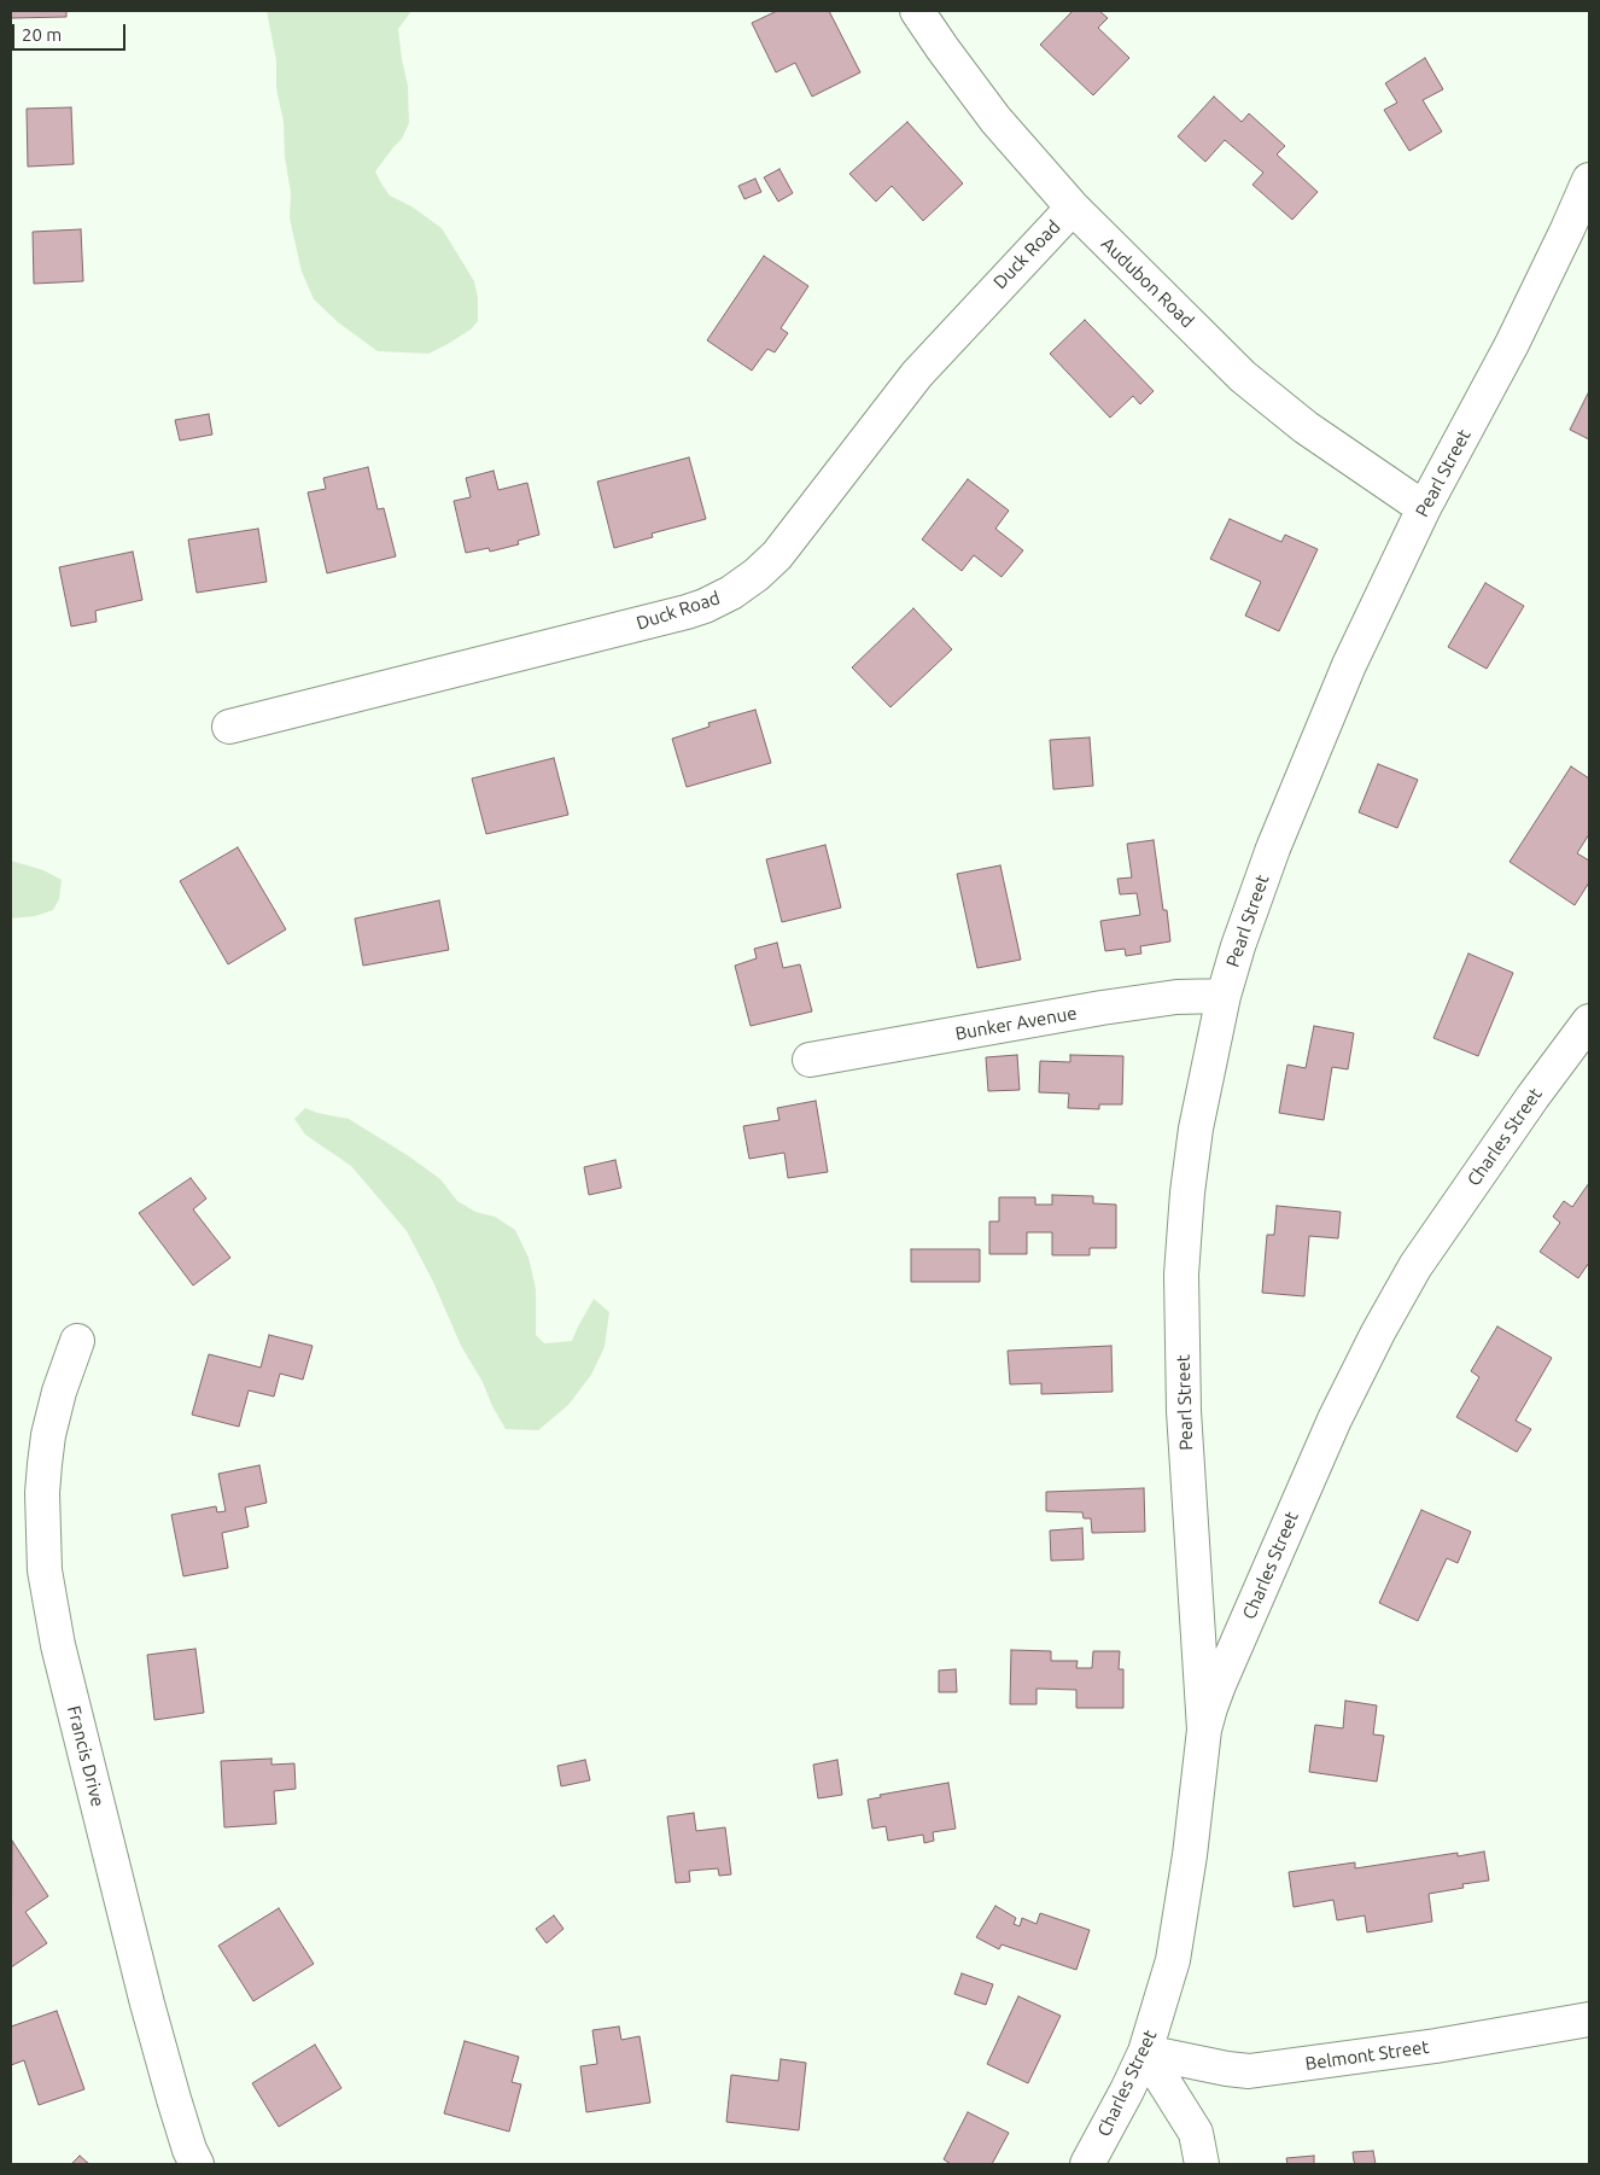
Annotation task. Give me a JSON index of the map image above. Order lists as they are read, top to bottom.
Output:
{
  "streets": {
    "street": [
      "Duck Road",
      "Audubon Road",
      "Pearl Street",
      "Bunker Avenue",
      "Charles Street",
      "Francis Drive",
      "Belmont Street"
    ]
  },
  "crossings": [
    ["Duck Road", "Audubon Road"],
    ["Audubon Road", "Pearl Street"],
    ["Pearl Street", "Bunker Avenue"],
    ["Pearl Street", "Charles Street"],
    ["Charles Street", "Belmont Street"]
  ],
  "scale_bar": "20 m"
}
